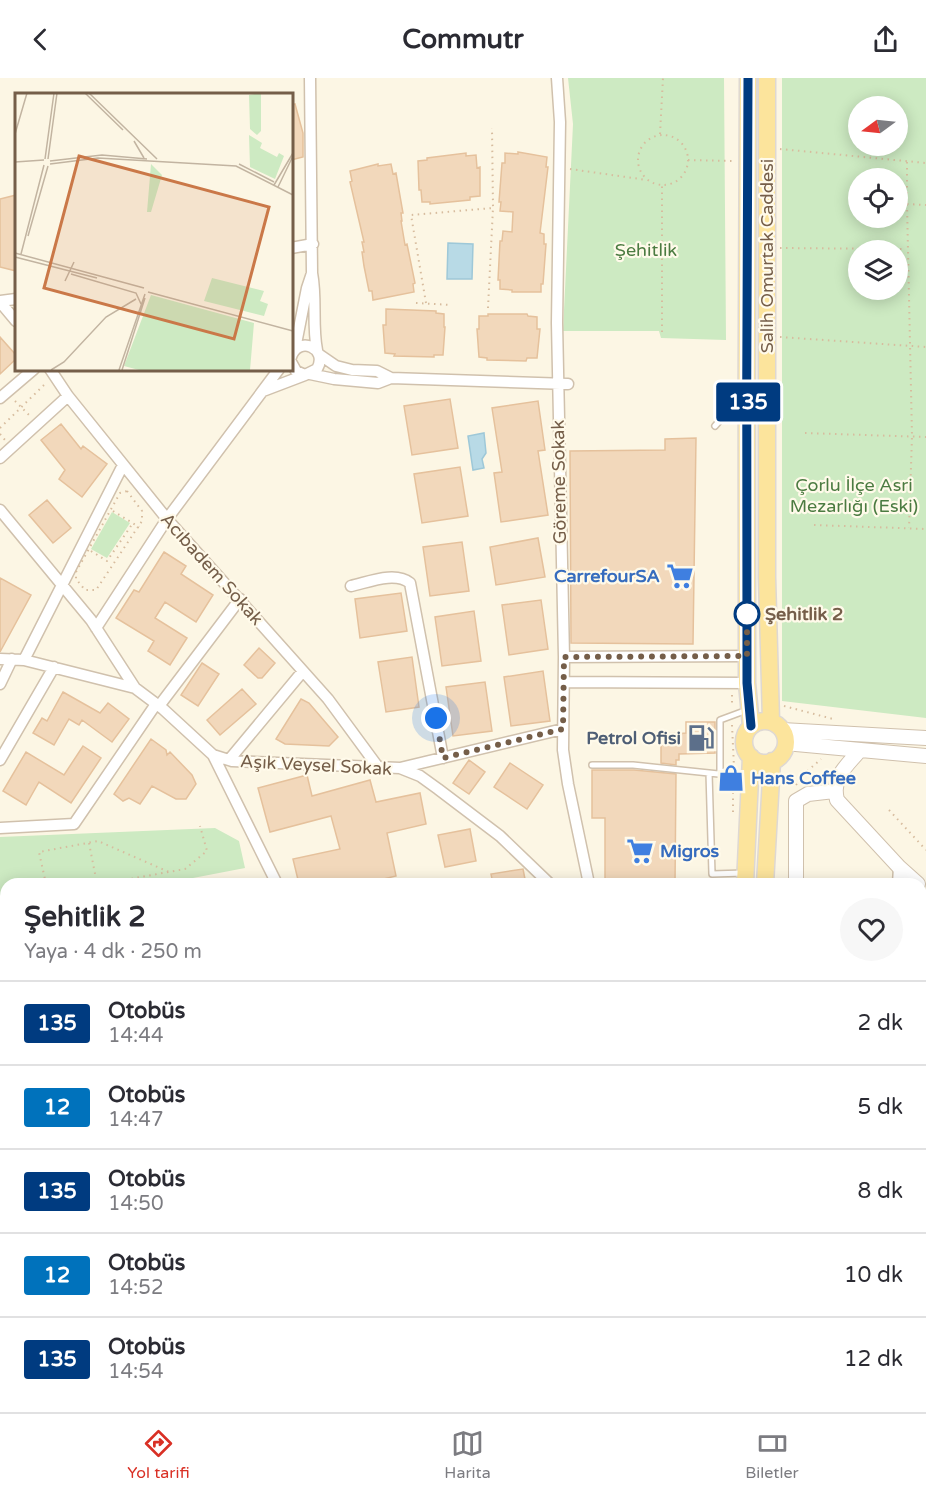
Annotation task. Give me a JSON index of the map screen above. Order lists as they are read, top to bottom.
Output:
{
  "streets": {
    "main road": ["Salih Omurtak Caddesi"],
    "street": ["Göreme Sokak", "Acıbadem Sokak", "Aşık Veysel Sokak"]
  },
  "crossings": [
    ["Acıbadem Sokak", "Aşık Veysel Sokak"]
  ],
  "parks": ["Şehitlik", "Çorlu İlçe Asri Mezarlığı (Eski)"],
  "places": {
    "supermarket": ["CarrefourSA", "Migros"],
    "other": ["Şehitlik 2"],
    "fuel station": ["Petrol Ofisi"],
    "shop": ["Hans Coffee"]
  },
  "lines": ["bus line 135"],
  "north": "left",
  "page": {
    "header": "Commutr",
    "on_map": "135",
    "heading": ["Şehitlik 2", "Yaya · 4 dk · 250 m"],
    "list": [
      {
        "mark": "135",
        "name": "Otobüs",
        "note": "14:44",
        "value": "2 dk"
      },
      {
        "mark": "12",
        "name": "Otobüs",
        "note": "14:47",
        "value": "5 dk"
      },
      {
        "mark": "135",
        "name": "Otobüs",
        "note": "14:50",
        "value": "8 dk"
      },
      {
        "mark": "12",
        "name": "Otobüs",
        "note": "14:52",
        "value": "10 dk"
      },
      {
        "mark": "135",
        "name": "Otobüs",
        "note": "14:54",
        "value": "12 dk"
      }
    ],
    "tabs": ["Yol tarifi", "Harita", "Biletler"]
  }
}
